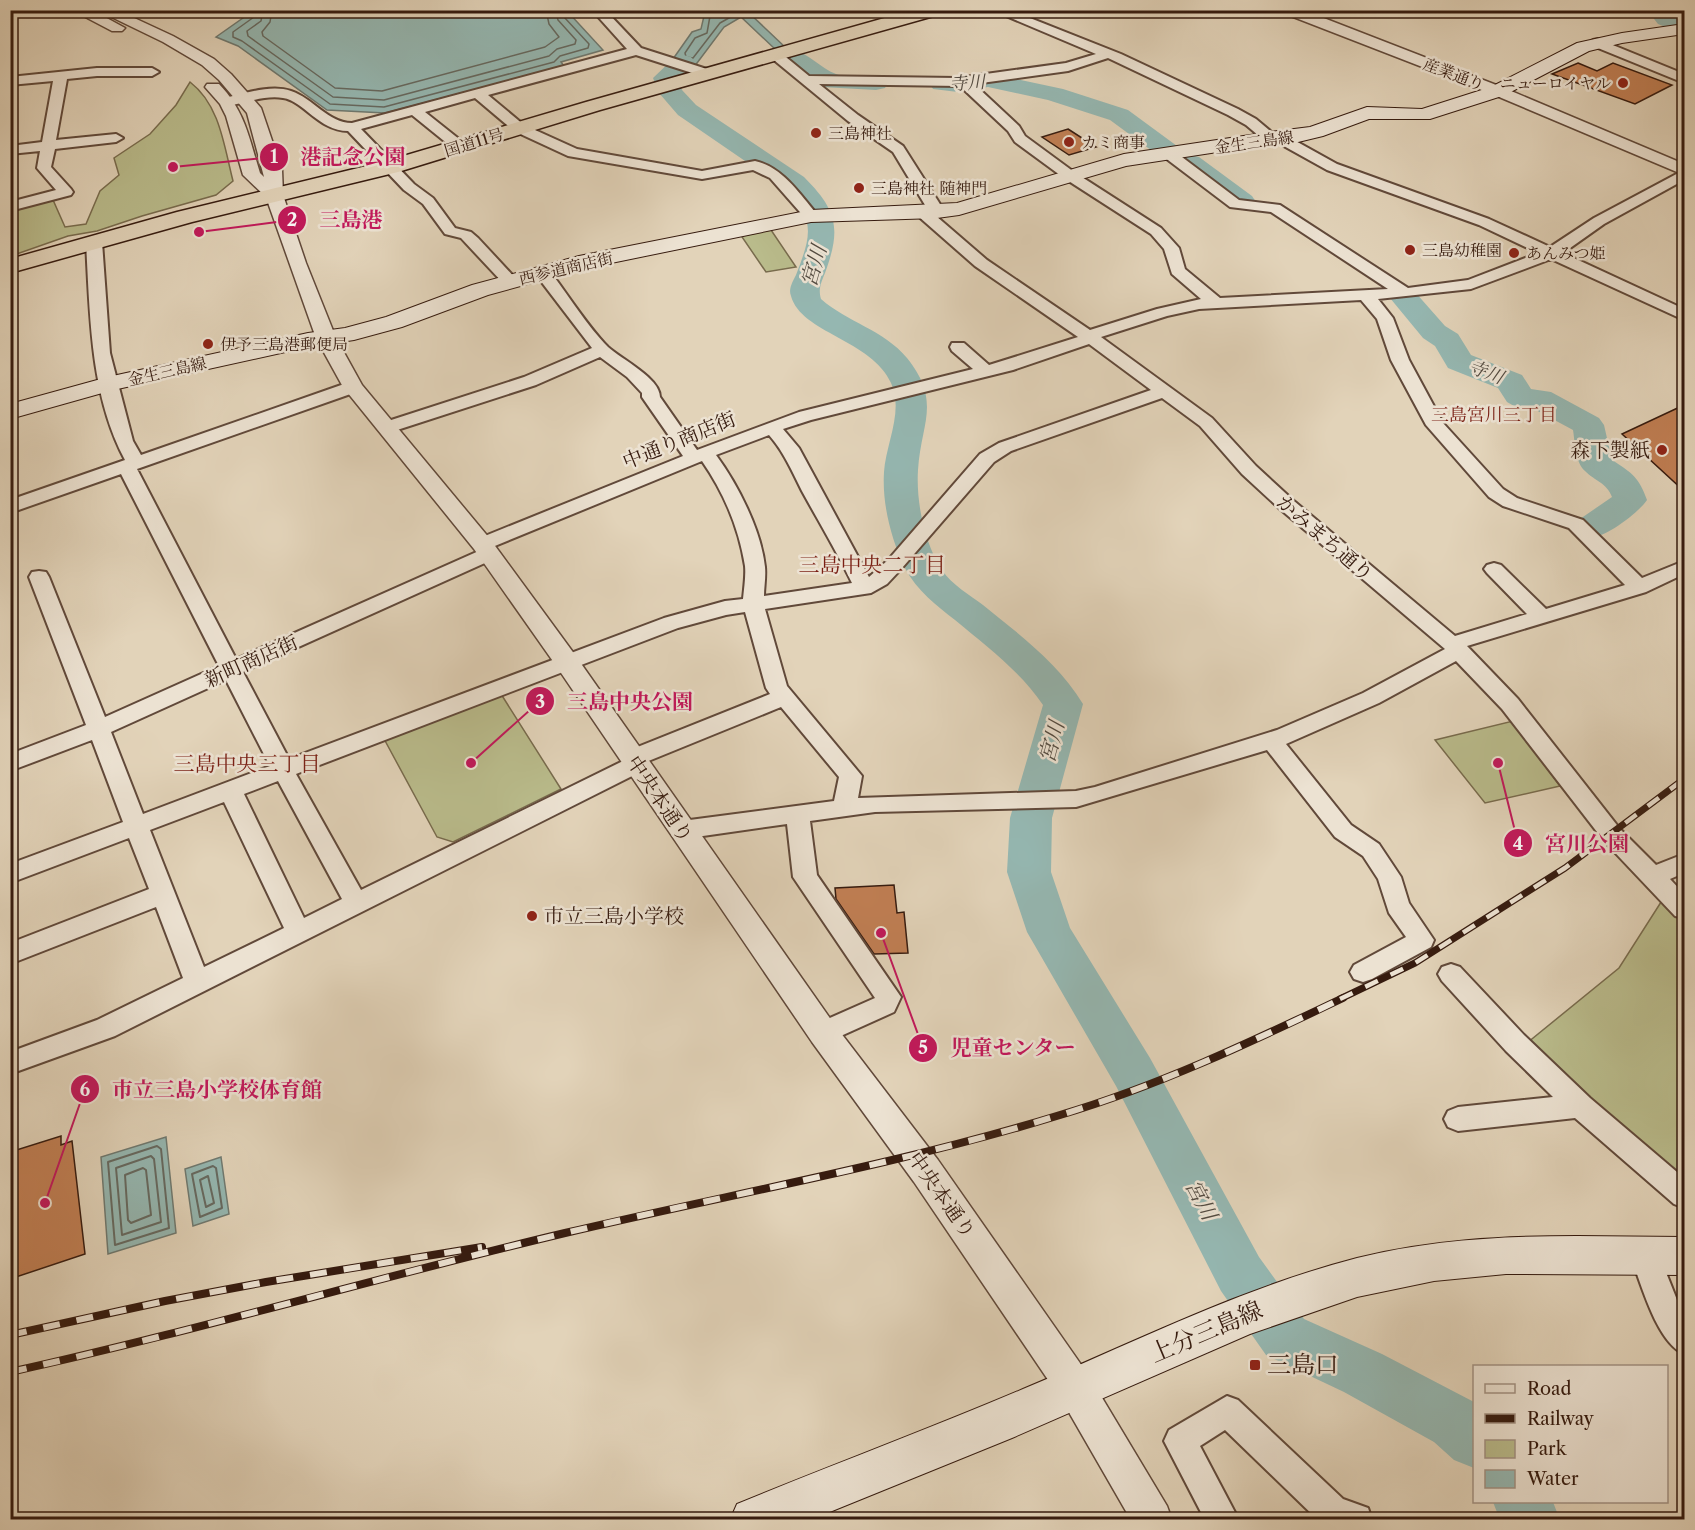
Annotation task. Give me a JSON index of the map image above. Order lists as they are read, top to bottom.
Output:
{
  "streets": {
    "highway": ["国道11号"],
    "main road": ["金生三島線", "西参道商店街", "上分三島線"],
    "street": [
      "産業通り",
      "中通り商店街",
      "かみまち通り",
      "新町商店街",
      "中央本通り"
    ]
  },
  "crossings": [
    ["産業通り", "金生三島線"],
    ["産業通り", "中通り商店街"],
    ["国道11号", "かみまち通り"],
    ["国道11号", "中央本通り"],
    ["金生三島線", "西参道商店街"],
    ["金生三島線", "かみまち通り"],
    ["金生三島線", "中央本通り"],
    ["西参道商店街", "中央本通り"],
    ["中通り商店街", "かみまち通り"],
    ["中通り商店街", "新町商店街"],
    ["中通り商店街", "中央本通り"],
    ["新町商店街", "中央本通り"],
    ["中央本通り", "上分三島線"]
  ],
  "districts": ["三島宮川三丁目", "三島中央二丁目", "三島中央三丁目"],
  "water": ["寺川", "宮川"],
  "places": {
    "other": [
      "ニューロイヤル",
      "三島神社",
      "カミ商事",
      "港記念公園",
      "三島神社 随神門",
      "三島港",
      "三島幼稚園",
      "あんみつ姫",
      "伊予三島港郵便局",
      "森下製紙",
      "三島中央公園",
      "宮川公園",
      "市立三島小学校",
      "児童センター",
      "市立三島小学校体育館"
    ],
    "transit": ["三島口"]
  },
  "legend": [
    "Road",
    "Railway",
    "Park",
    "Water"
  ]
}
